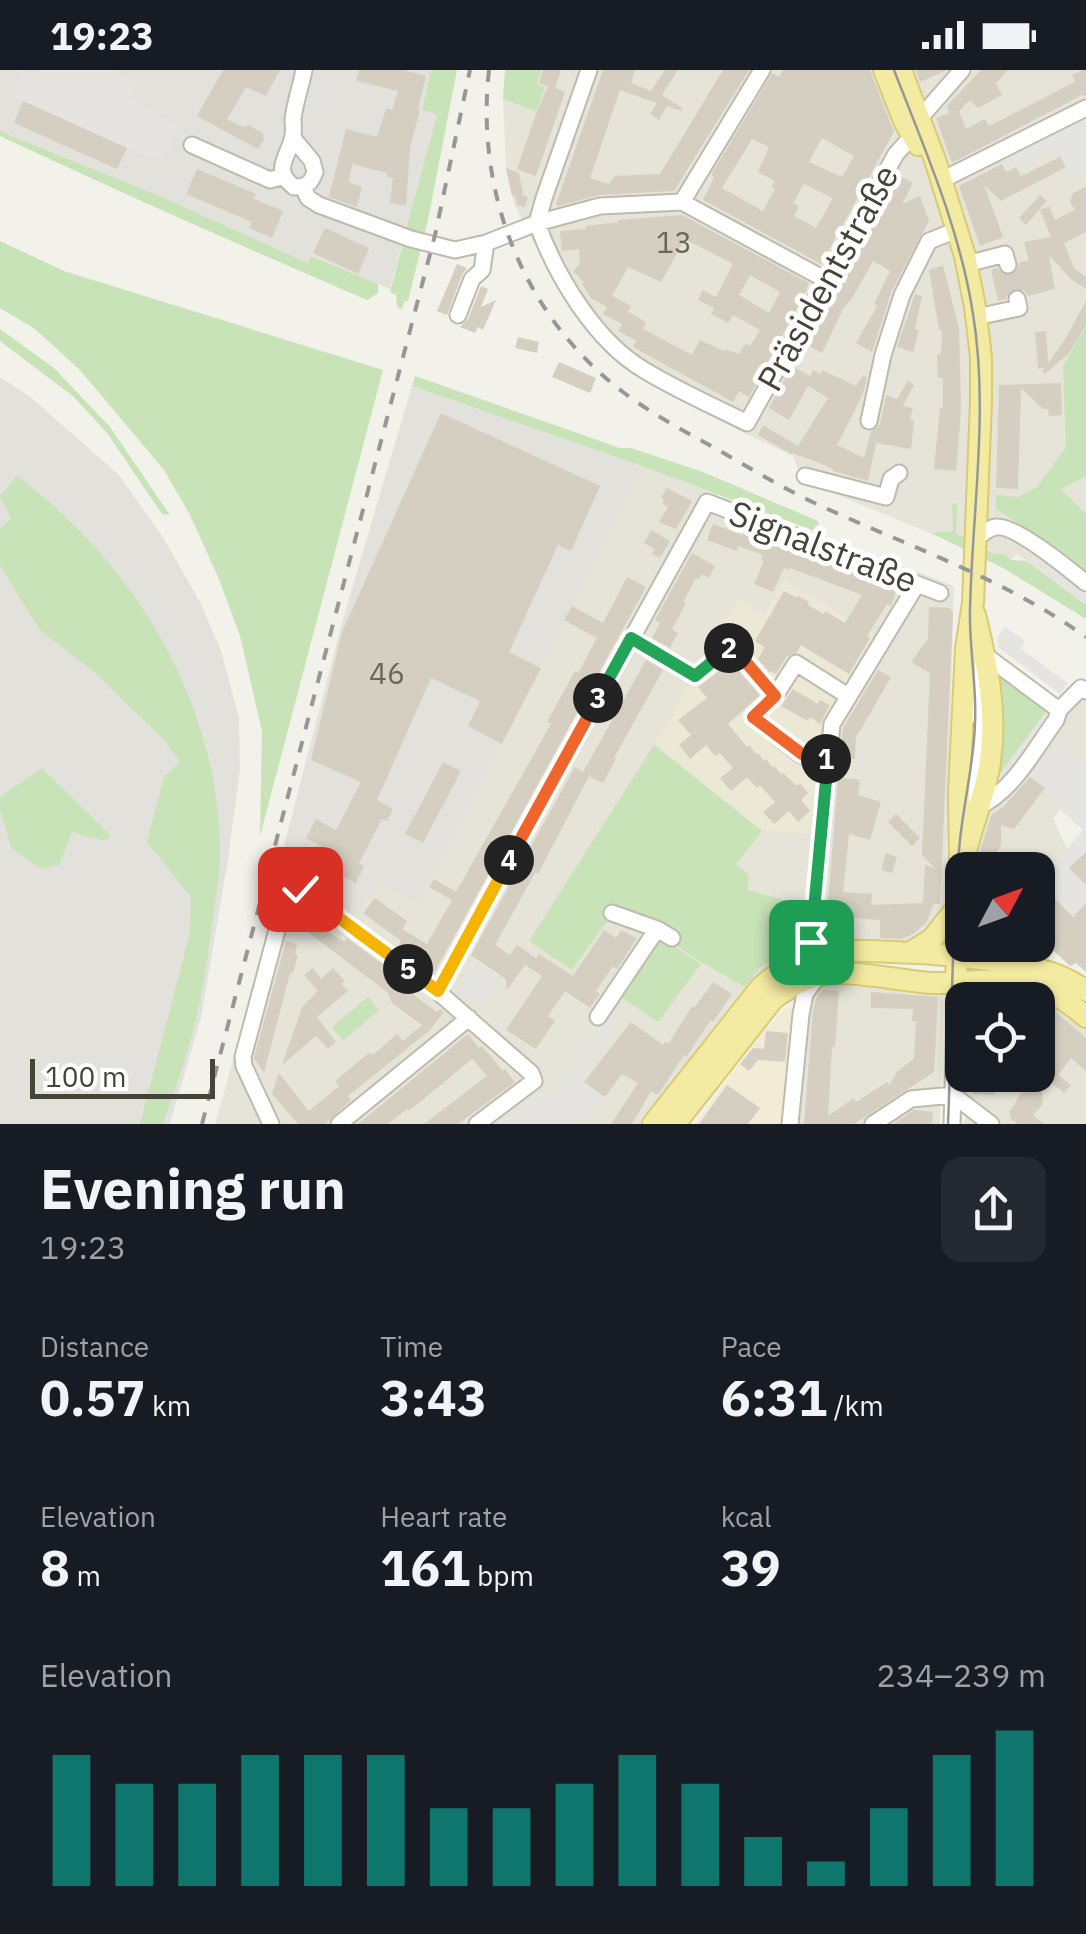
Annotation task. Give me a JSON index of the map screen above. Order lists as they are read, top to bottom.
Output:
{
  "streets": {
    "street": ["Präsidentstraße", "Signalstraße"]
  },
  "house_numbers": ["13", "46"],
  "scale_bar": "100 m",
  "north": "top right",
  "page": {
    "status": "19:23",
    "pins": [
      "2",
      "3",
      "1",
      "4",
      "5"
    ],
    "scale": "100 m",
    "heading": ["Evening run", "19:23"],
    "stats": [
      ["Distance", "0.57 km"],
      ["Time", "3:43"],
      ["Pace", "6:31 /km"],
      ["Elevation", "8 m"],
      ["Heart rate", "161 bpm"],
      ["kcal", "39"]
    ],
    "chart": ["Elevation", "234–239 m"]
  }
}
